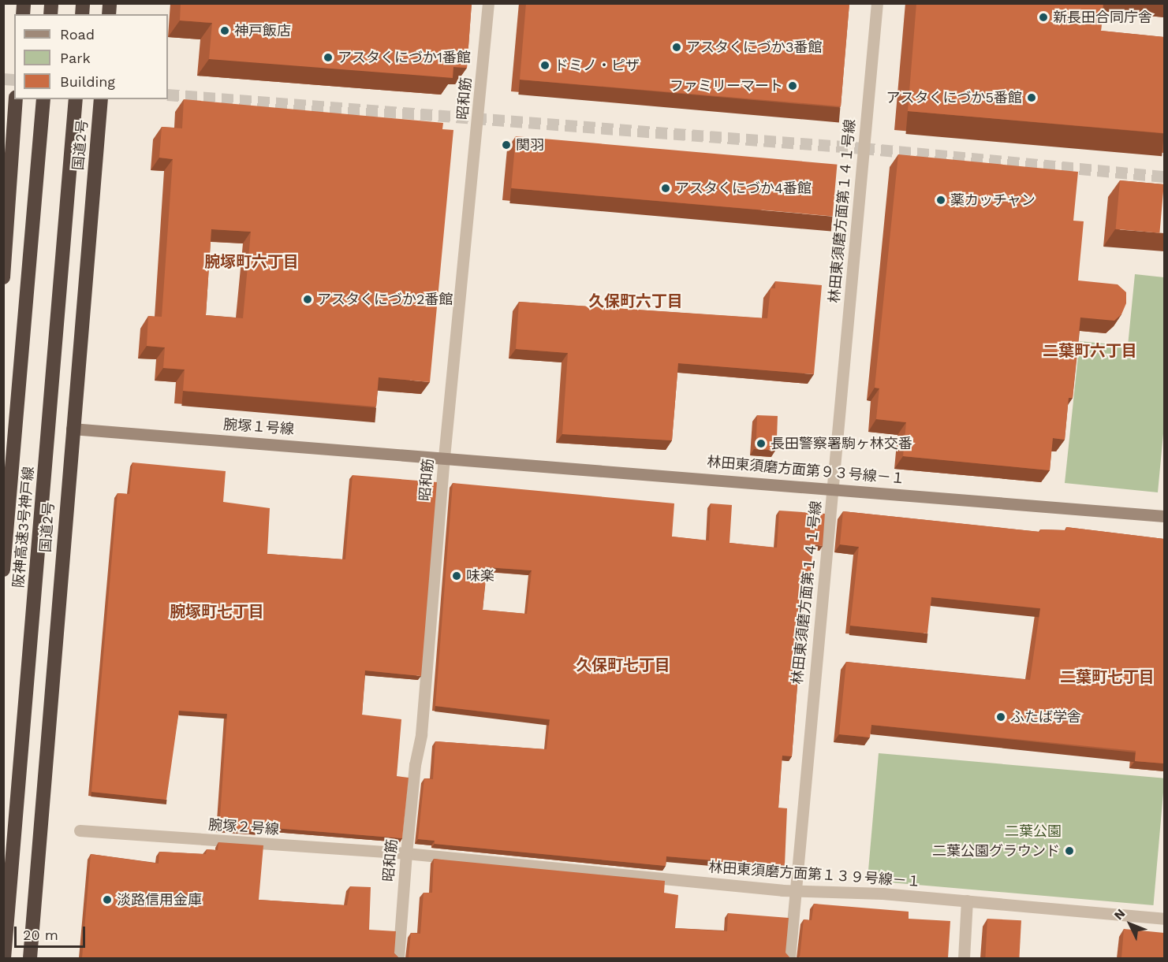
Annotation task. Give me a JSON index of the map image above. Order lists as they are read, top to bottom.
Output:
{
  "streets": {
    "highway": ["国道2号", "阪神高速3号神戸線"],
    "street": [
      "昭和筋",
      "林田東須磨方面第１４１号線",
      "腕塚１号線",
      "林田東須磨方面第９３号線－１",
      "腕塚２号線",
      "林田東須磨方面第１３９号線－１"
    ]
  },
  "crossings": [
    ["昭和筋", "腕塚１号線"],
    ["昭和筋", "林田東須磨方面第９３号線－１"],
    ["昭和筋", "腕塚２号線"],
    ["昭和筋", "林田東須磨方面第１３９号線－１"],
    ["国道2号", "腕塚１号線"],
    ["林田東須磨方面第１４１号線", "林田東須磨方面第９３号線－１"],
    ["林田東須磨方面第１４１号線", "林田東須磨方面第１３９号線－１"],
    ["腕塚１号線", "林田東須磨方面第９３号線－１"],
    ["腕塚２号線", "林田東須磨方面第１３９号線－１"]
  ],
  "districts": [
    "腕塚町六丁目",
    "久保町六丁目",
    "二葉町六丁目",
    "腕塚町七丁目",
    "久保町七丁目",
    "二葉町七丁目"
  ],
  "parks": ["二葉公園"],
  "places": [
    "新長田合同庁舎",
    "神戸飯店",
    "アスタくにづか3番館",
    "アスタくにづか1番館",
    "ドミノ・ピザ",
    "ファミリーマート",
    "アスタくにづか5番館",
    "関羽",
    "アスタくにづか4番館",
    "薬カッチャン",
    "アスタくにづか2番館",
    "長田警察署駒ヶ林交番",
    "味楽",
    "ふたば学舎",
    "二葉公園グラウンド",
    "淡路信用金庫"
  ],
  "legend": ["Road", "Park", "Building"],
  "scale_bar": "20 m",
  "north": "top left"
}
